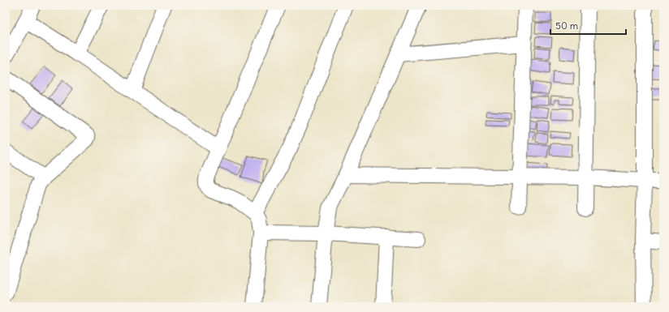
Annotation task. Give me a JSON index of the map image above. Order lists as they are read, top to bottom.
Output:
{
  "scale_bar": "50 m"
}
